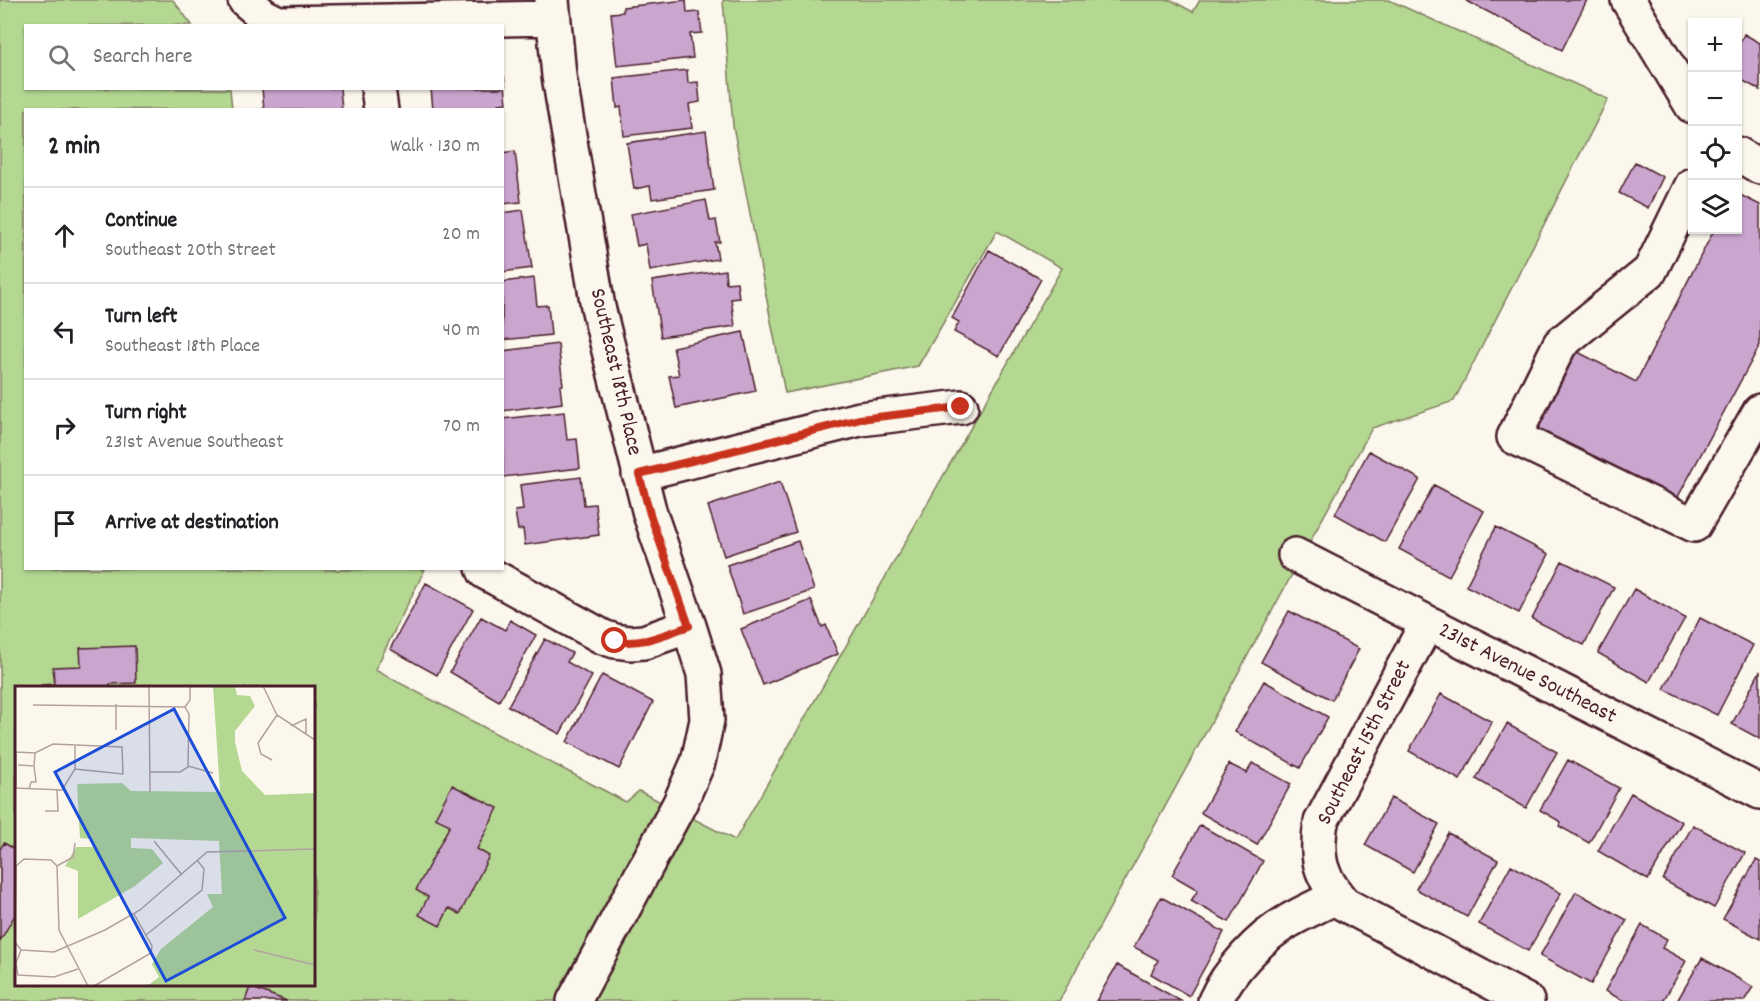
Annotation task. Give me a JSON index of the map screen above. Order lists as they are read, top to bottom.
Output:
{
  "streets": {
    "street": ["Southeast 18th Place", "231st Avenue Southeast", "Southeast 15th Street"]
  },
  "crossings": [
    ["231st Avenue Southeast", "Southeast 15th Street"]
  ],
  "page": {
    "map_buttons": ["+", "−"],
    "search": "Search here",
    "heading": ["2 min", "Walk · 130 m"],
    "list": [
      ["Continue", "Southeast 20th Street", "20 m"],
      ["Turn left", "Southeast 18th Place", "40 m"],
      ["Turn right", "231st Avenue Southeast", "70 m"],
      "Arrive at destination"
    ]
  }
}
